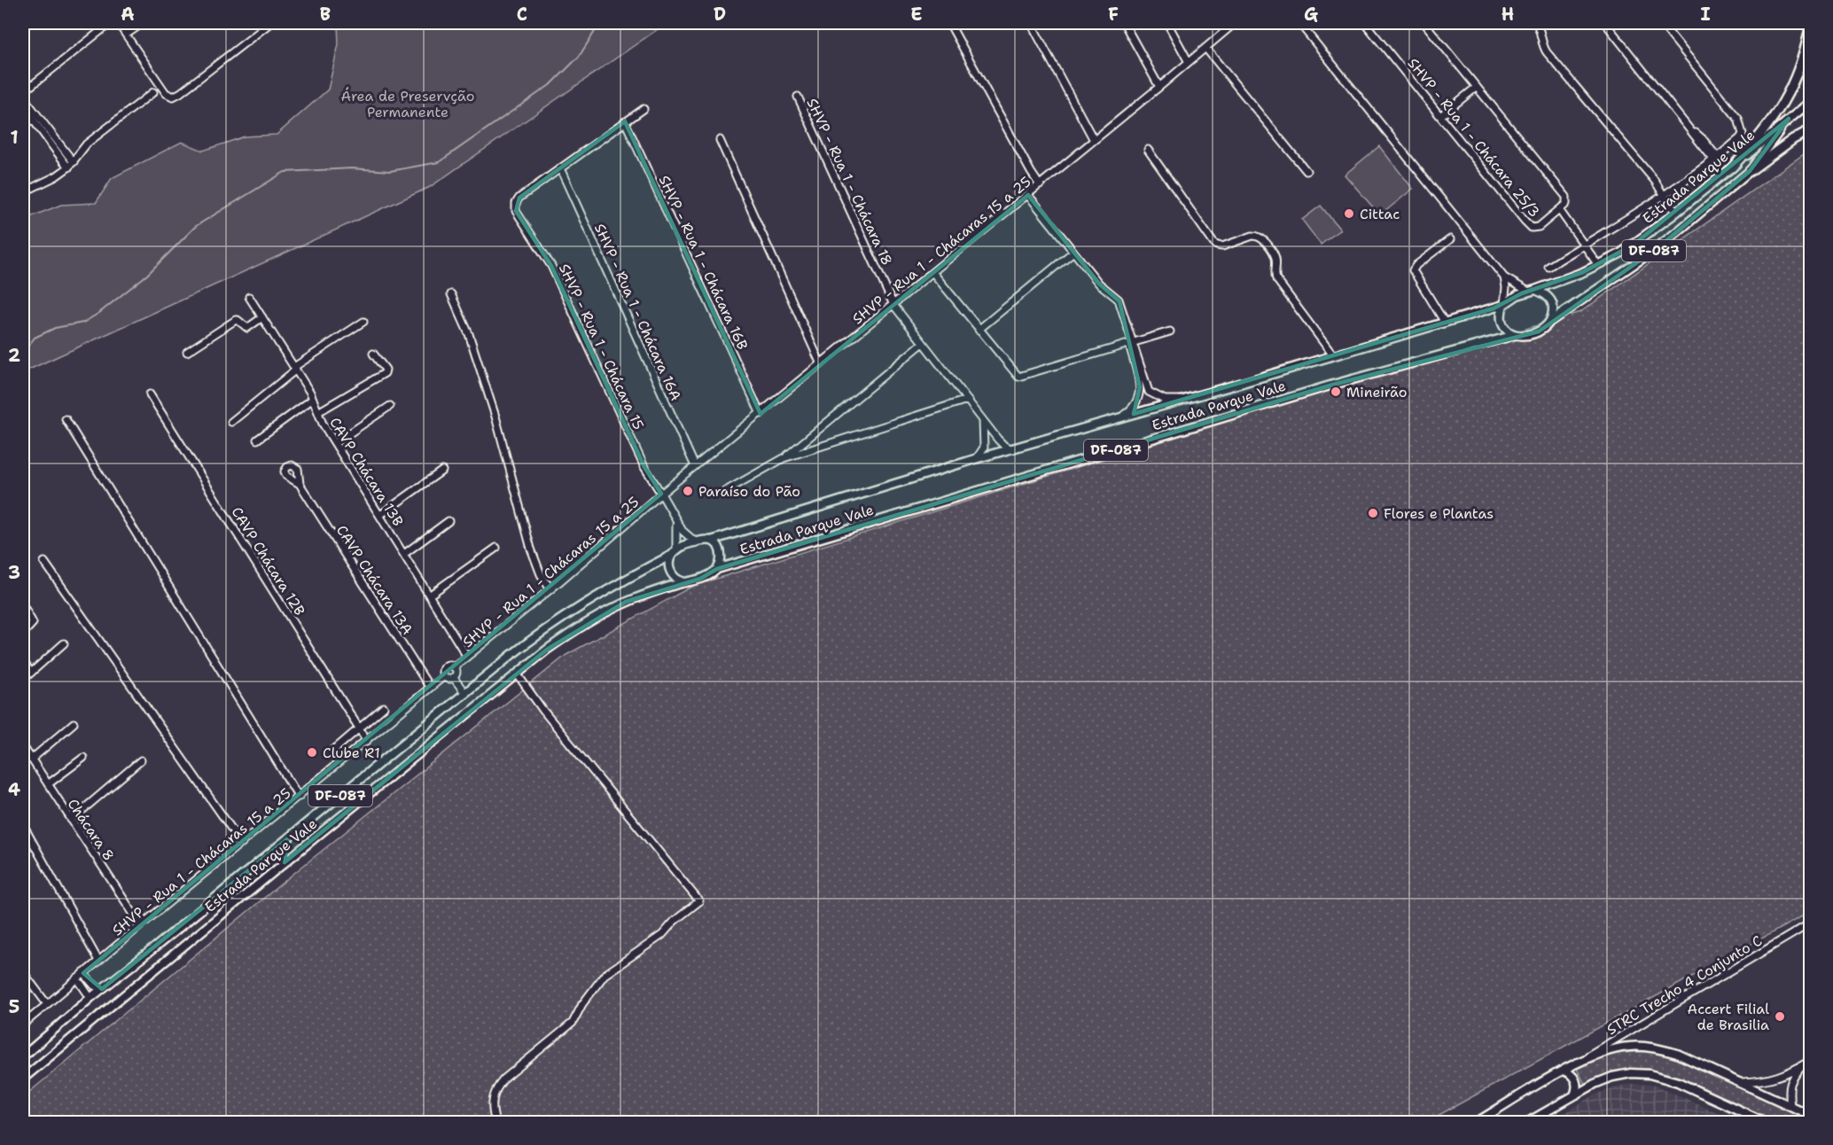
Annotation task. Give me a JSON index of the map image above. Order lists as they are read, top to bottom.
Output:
{
  "streets": {
    "main road": ["Estrada Parque Vale", "DF-087"],
    "street": [
      "SHVP - Rua 1 - Chácara 25/3",
      "SHVP - Rua 1 - Chácara 18",
      "SHVP - Rua 1 - Chácaras 15 a 25",
      "SHVP - Rua 1 - Chácara 16B",
      "SHVP - Rua 1 - Chácara 16A",
      "SHVP - Rua 1 - Chácara 15",
      "CAVP Chácara 13B",
      "CAVP Chácara 12B",
      "CAVP Chácara 13A",
      "Chácara 8",
      "STRC Trecho 4 Conjunto C"
    ]
  },
  "crossings": [
    ["Estrada Parque Vale", "SHVP - Rua 1 - Chácara 18"],
    ["Estrada Parque Vale", "DF-087"],
    ["SHVP - Rua 1 - Chácara 18", "SHVP - Rua 1 - Chácaras 15 a 25"],
    ["SHVP - Rua 1 - Chácaras 15 a 25", "SHVP - Rua 1 - Chácara 16B"],
    ["SHVP - Rua 1 - Chácaras 15 a 25", "SHVP - Rua 1 - Chácara 16A"],
    ["SHVP - Rua 1 - Chácaras 15 a 25", "SHVP - Rua 1 - Chácara 15"],
    ["SHVP - Rua 1 - Chácaras 15 a 25", "CAVP Chácara 13B"],
    ["SHVP - Rua 1 - Chácaras 15 a 25", "CAVP Chácara 12B"],
    ["SHVP - Rua 1 - Chácaras 15 a 25", "CAVP Chácara 13A"],
    ["SHVP - Rua 1 - Chácaras 15 a 25", "Chácara 8"],
    ["SHVP - Rua 1 - Chácara 16A", "SHVP - Rua 1 - Chácara 15"]
  ],
  "parks": ["Área de Preservção Permanente"],
  "places": [
    "Cittac",
    "Mineirão",
    "Paraíso do Pão",
    "Flores e Plantas",
    "Clube R1",
    "Accert Filial de Brasilia"
  ],
  "grid": {
    "columns": [
      "A",
      "B",
      "C",
      "D",
      "E",
      "F",
      "G",
      "H",
      "I"
    ],
    "rows": [
      "1",
      "2",
      "3",
      "4",
      "5"
    ]
  }
}
